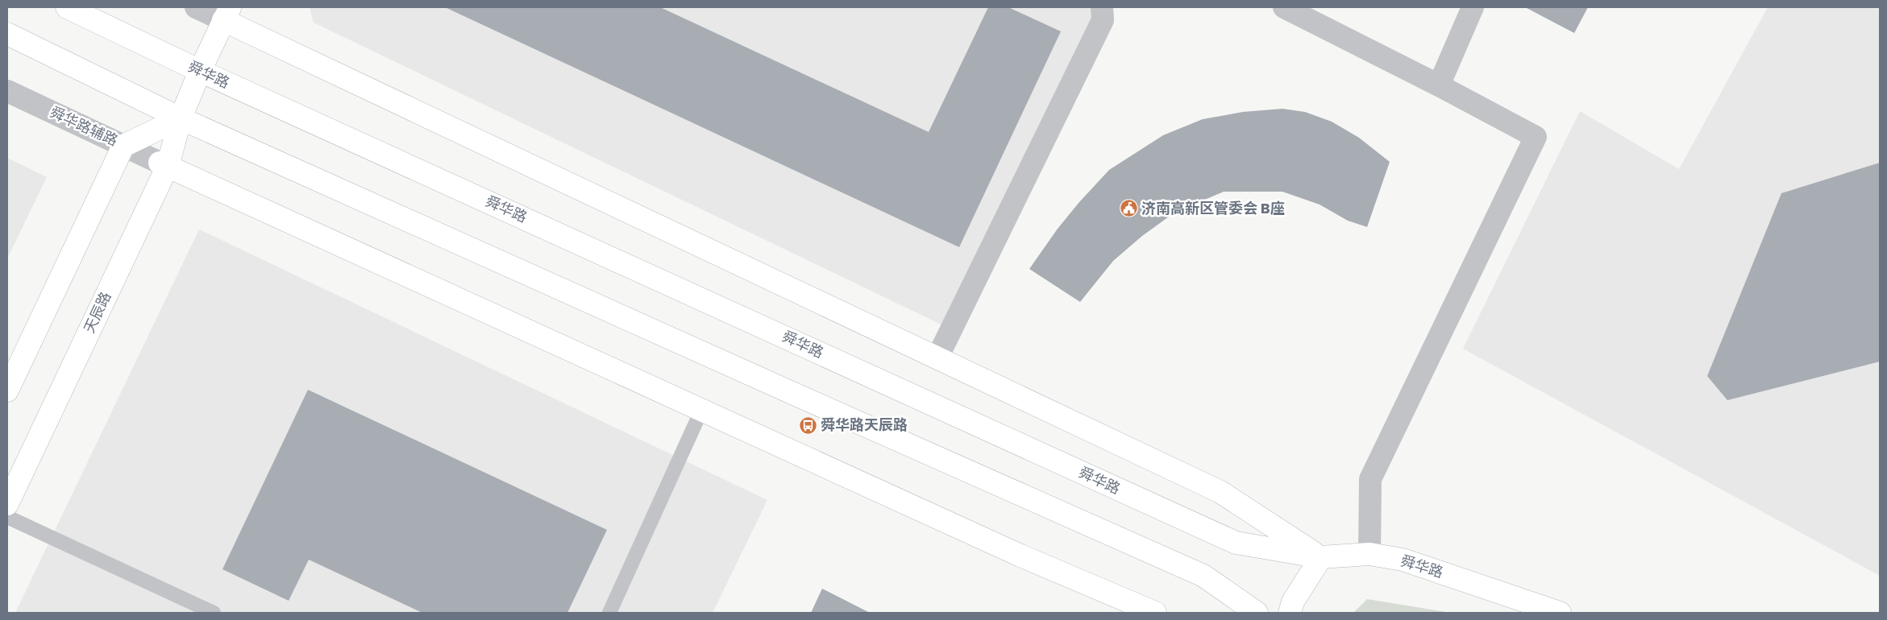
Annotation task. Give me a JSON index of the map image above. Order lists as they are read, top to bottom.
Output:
{
  "streets": {
    "main road": ["舜华路", "天辰路"],
    "street": ["舜华路辅路"]
  },
  "crossings": [
    ["舜华路", "天辰路"],
    ["舜华路辅路", "天辰路"]
  ],
  "places": {
    "public building": ["济南高新区管委会 B座"],
    "bus stop": ["舜华路天辰路"]
  }
}
